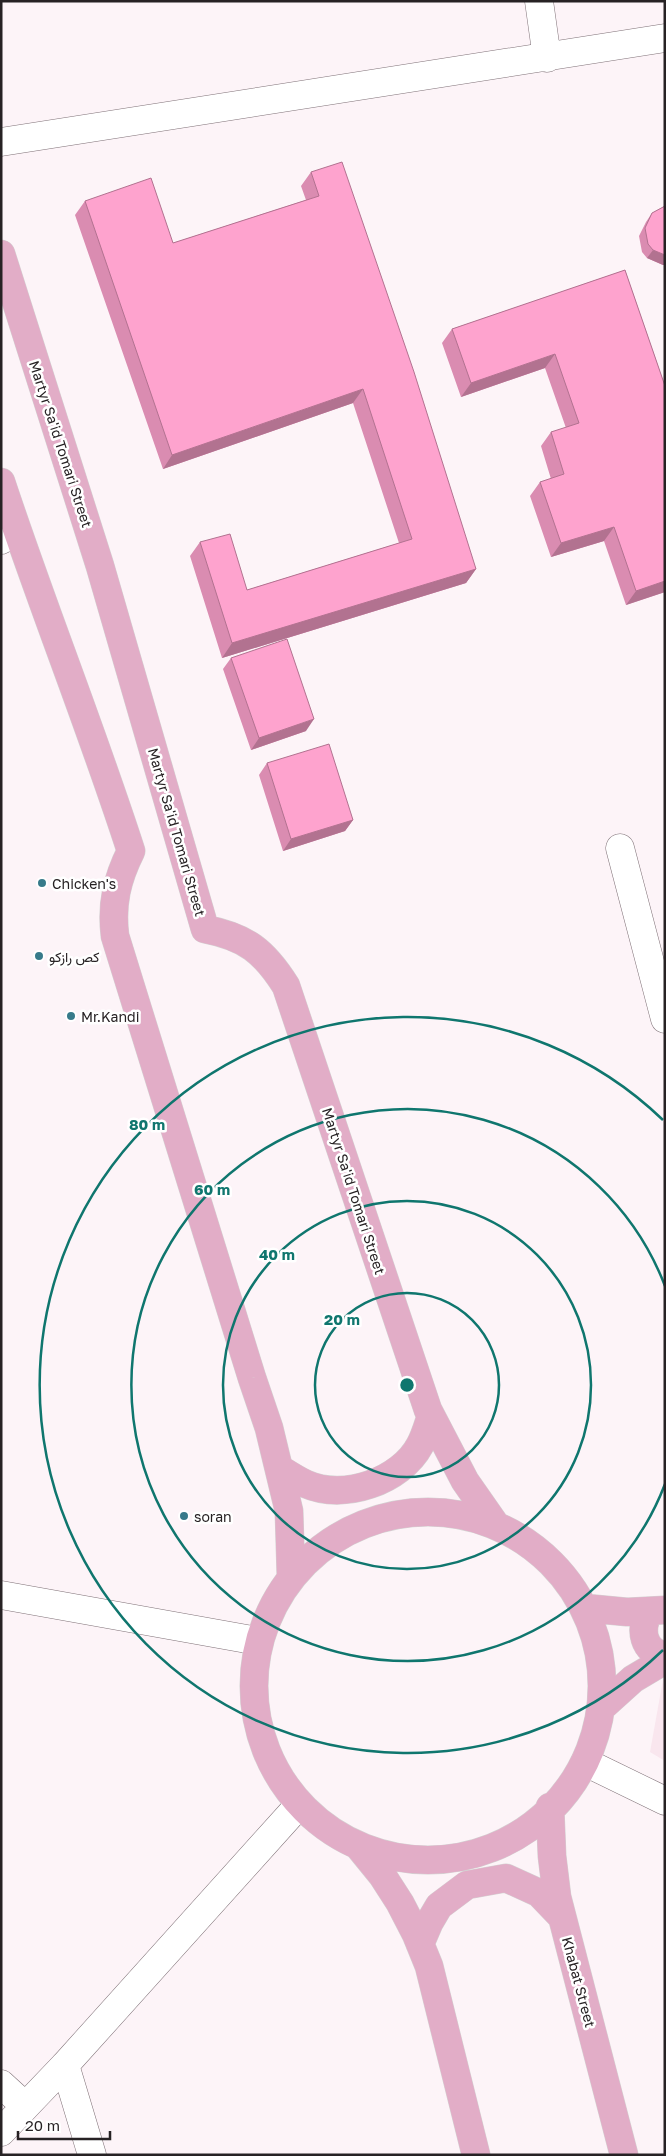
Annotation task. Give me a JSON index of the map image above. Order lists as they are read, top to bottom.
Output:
{
  "streets": {
    "main road": ["Martyr Sa'id Tomari Street", "Khabat Street"]
  },
  "places": [
    "Chicken's",
    "كص رازكو",
    "Mr.Kandi",
    "soran"
  ],
  "scale_bar": "20 m",
  "rings": [
    "80 m",
    "60 m",
    "40 m",
    "20 m"
  ]
}
